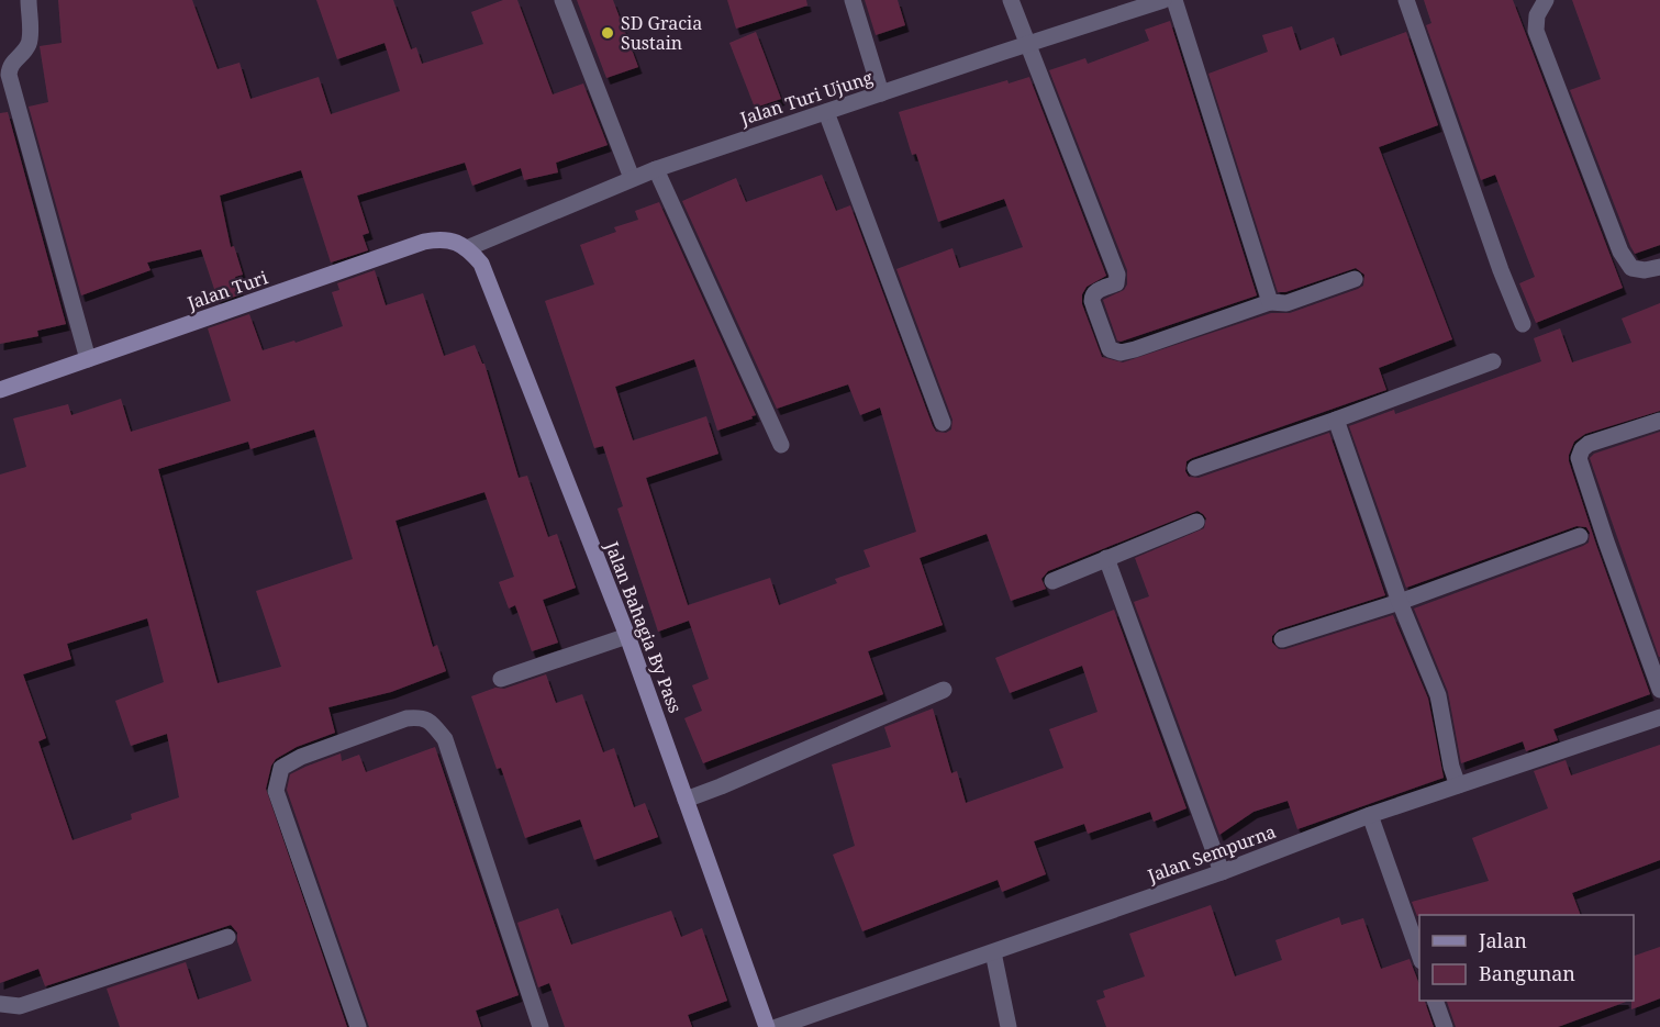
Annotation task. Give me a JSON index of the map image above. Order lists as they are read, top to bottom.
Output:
{
  "streets": {
    "main road": ["Jalan Turi", "Jalan Bahagia By Pass"],
    "street": ["Jalan Turi Ujung", "Jalan Sempurna"]
  },
  "crossings": [
    ["Jalan Turi Ujung", "Jalan Turi"],
    ["Jalan Turi Ujung", "Jalan Bahagia By Pass"],
    ["Jalan Turi", "Jalan Bahagia By Pass"]
  ],
  "places": ["SD Gracia Sustain"],
  "legend": ["Jalan", "Bangunan"]
}
